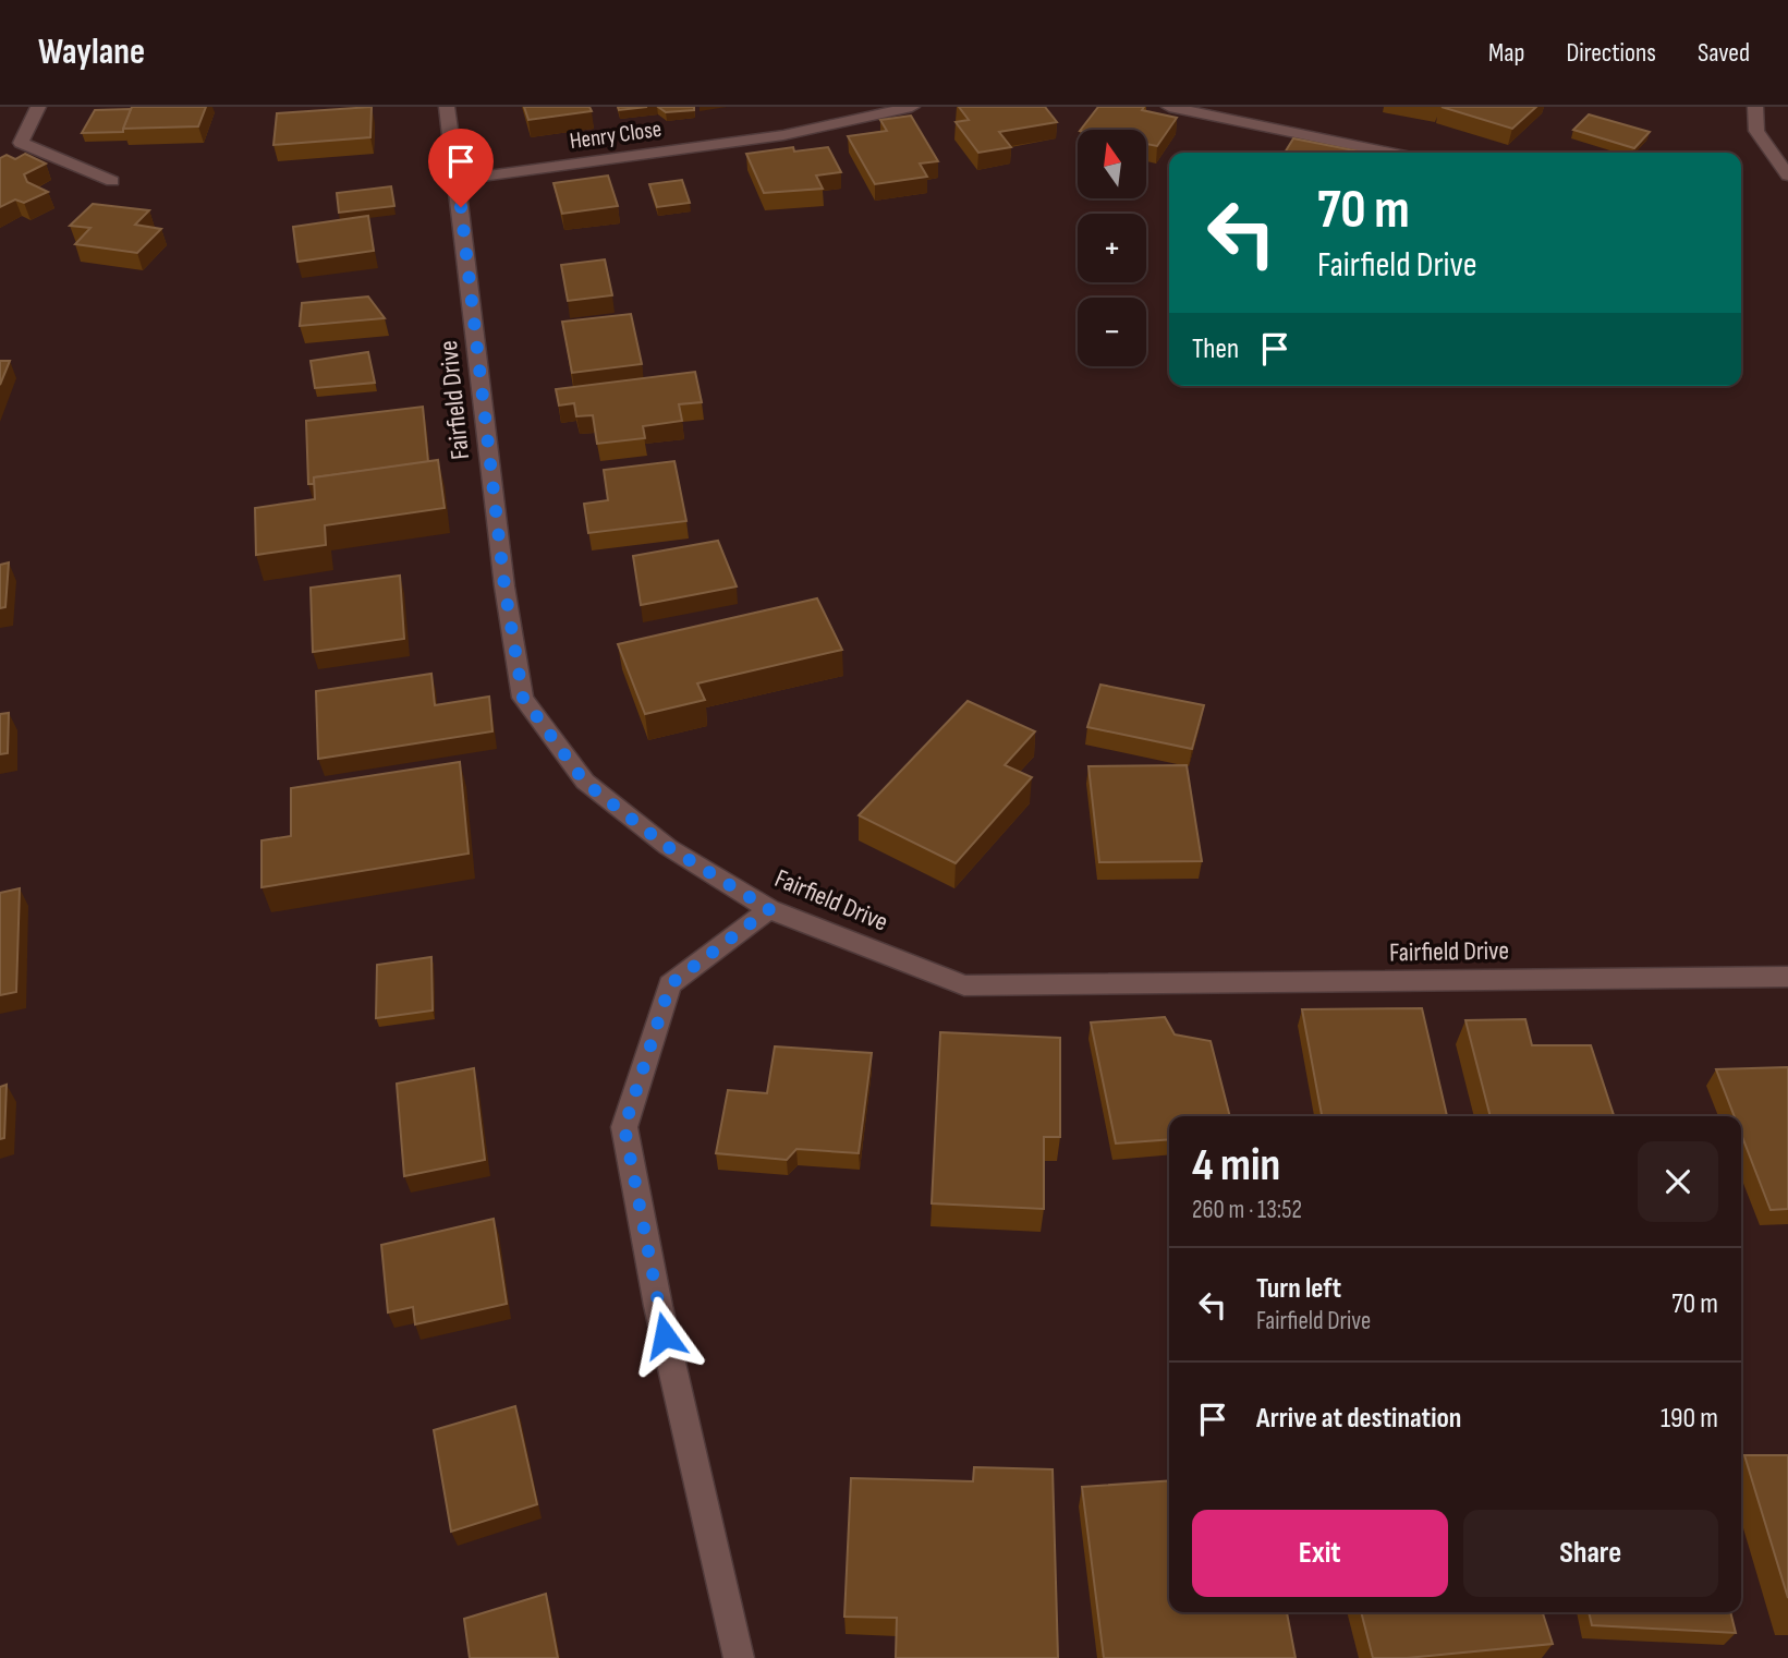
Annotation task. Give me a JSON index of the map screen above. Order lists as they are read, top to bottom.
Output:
{
  "streets": {
    "street": ["Henry Close", "Fairfield Drive"]
  },
  "crossings": [
    ["Henry Close", "Fairfield Drive"]
  ],
  "north": "top",
  "page": {
    "header": "Waylane",
    "nav": ["Map", "Directions", "Saved"],
    "map_buttons": ["+", "−"],
    "turn": ["70 m", "Fairfield Drive"],
    "then": "Then",
    "heading": ["4 min", "260 m · 13:52"],
    "list": [
      {
        "name": "Turn left",
        "note": "Fairfield Drive",
        "value": "70 m"
      },
      {
        "name": "Arrive at destination",
        "value": "190 m"
      }
    ],
    "buttons": ["Exit", "Share"]
  }
}
